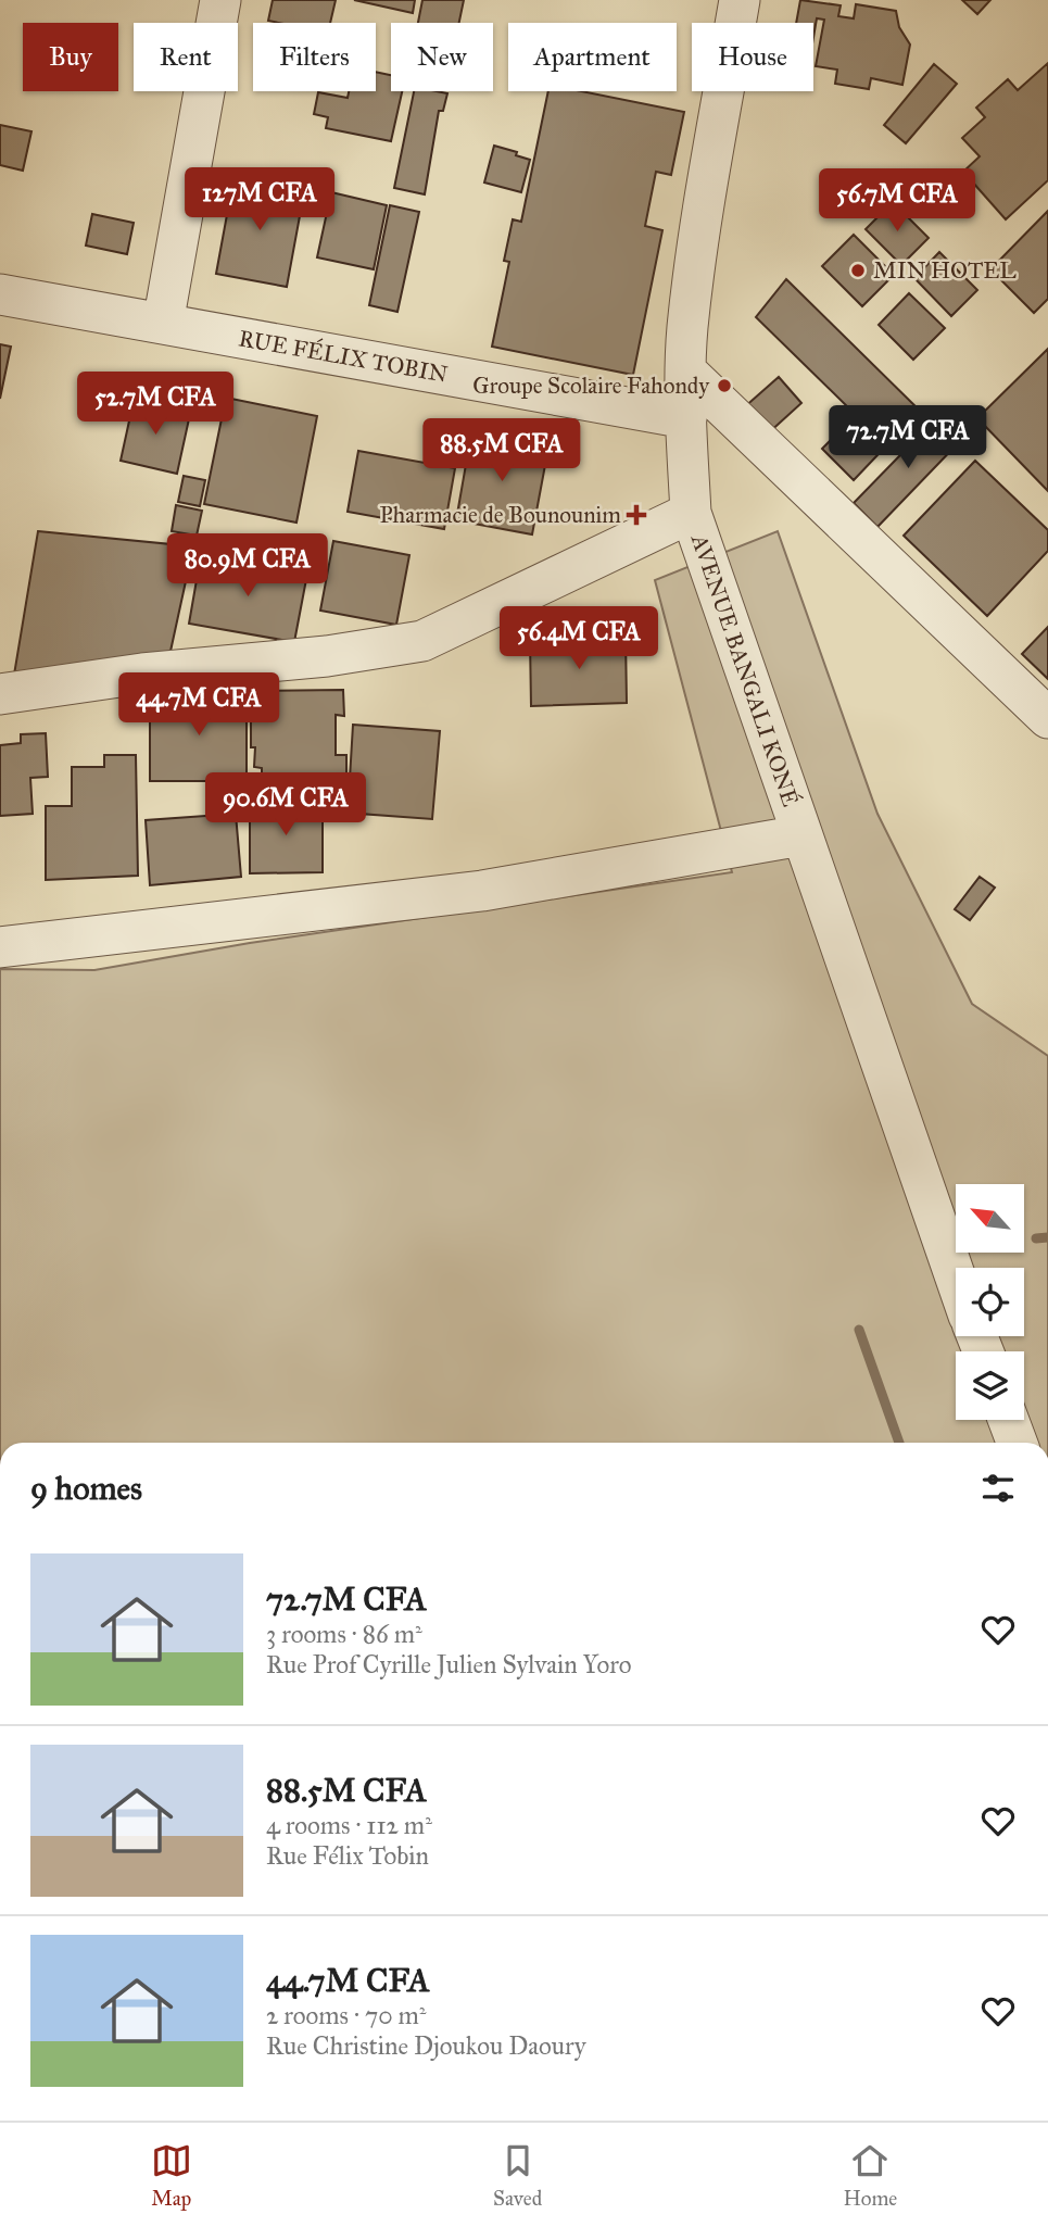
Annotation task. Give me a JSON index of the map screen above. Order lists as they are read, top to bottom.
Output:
{
  "streets": {
    "street": ["RUE FÉLIX TOBIN", "AVENUE BANGALI KONÉ"]
  },
  "crossings": [
    ["RUE FÉLIX TOBIN", "AVENUE BANGALI KONÉ"]
  ],
  "places": {
    "other": ["MIN HOTEL", "Groupe Scolaire Fahondy"],
    "health": ["Pharmacie de Bounounim"]
  },
  "north": "top left",
  "page": {
    "chip": [
      "Buy",
      "Rent",
      "Filters",
      "New",
      "Apartment",
      "House"
    ],
    "price": [
      "127M CFA",
      "56.7M CFA",
      "52.7M CFA",
      "72.7M CFA",
      "88.5M CFA",
      "80.9M CFA",
      "56.4M CFA",
      "44.7M CFA",
      "90.6M CFA"
    ],
    "heading": "9 homes",
    "list": [
      {
        "name": "72.7M CFA",
        "note": "3 rooms · 86 m² · Rue Prof Cyrille Julien Sylvain Yoro"
      },
      {
        "name": "88.5M CFA",
        "note": "4 rooms · 112 m² · Rue Félix Tobin"
      },
      {
        "name": "44.7M CFA",
        "note": "2 rooms · 70 m² · Rue Christine Djoukou Daoury"
      }
    ],
    "tabs": ["Map", "Saved", "Home"]
  }
}
